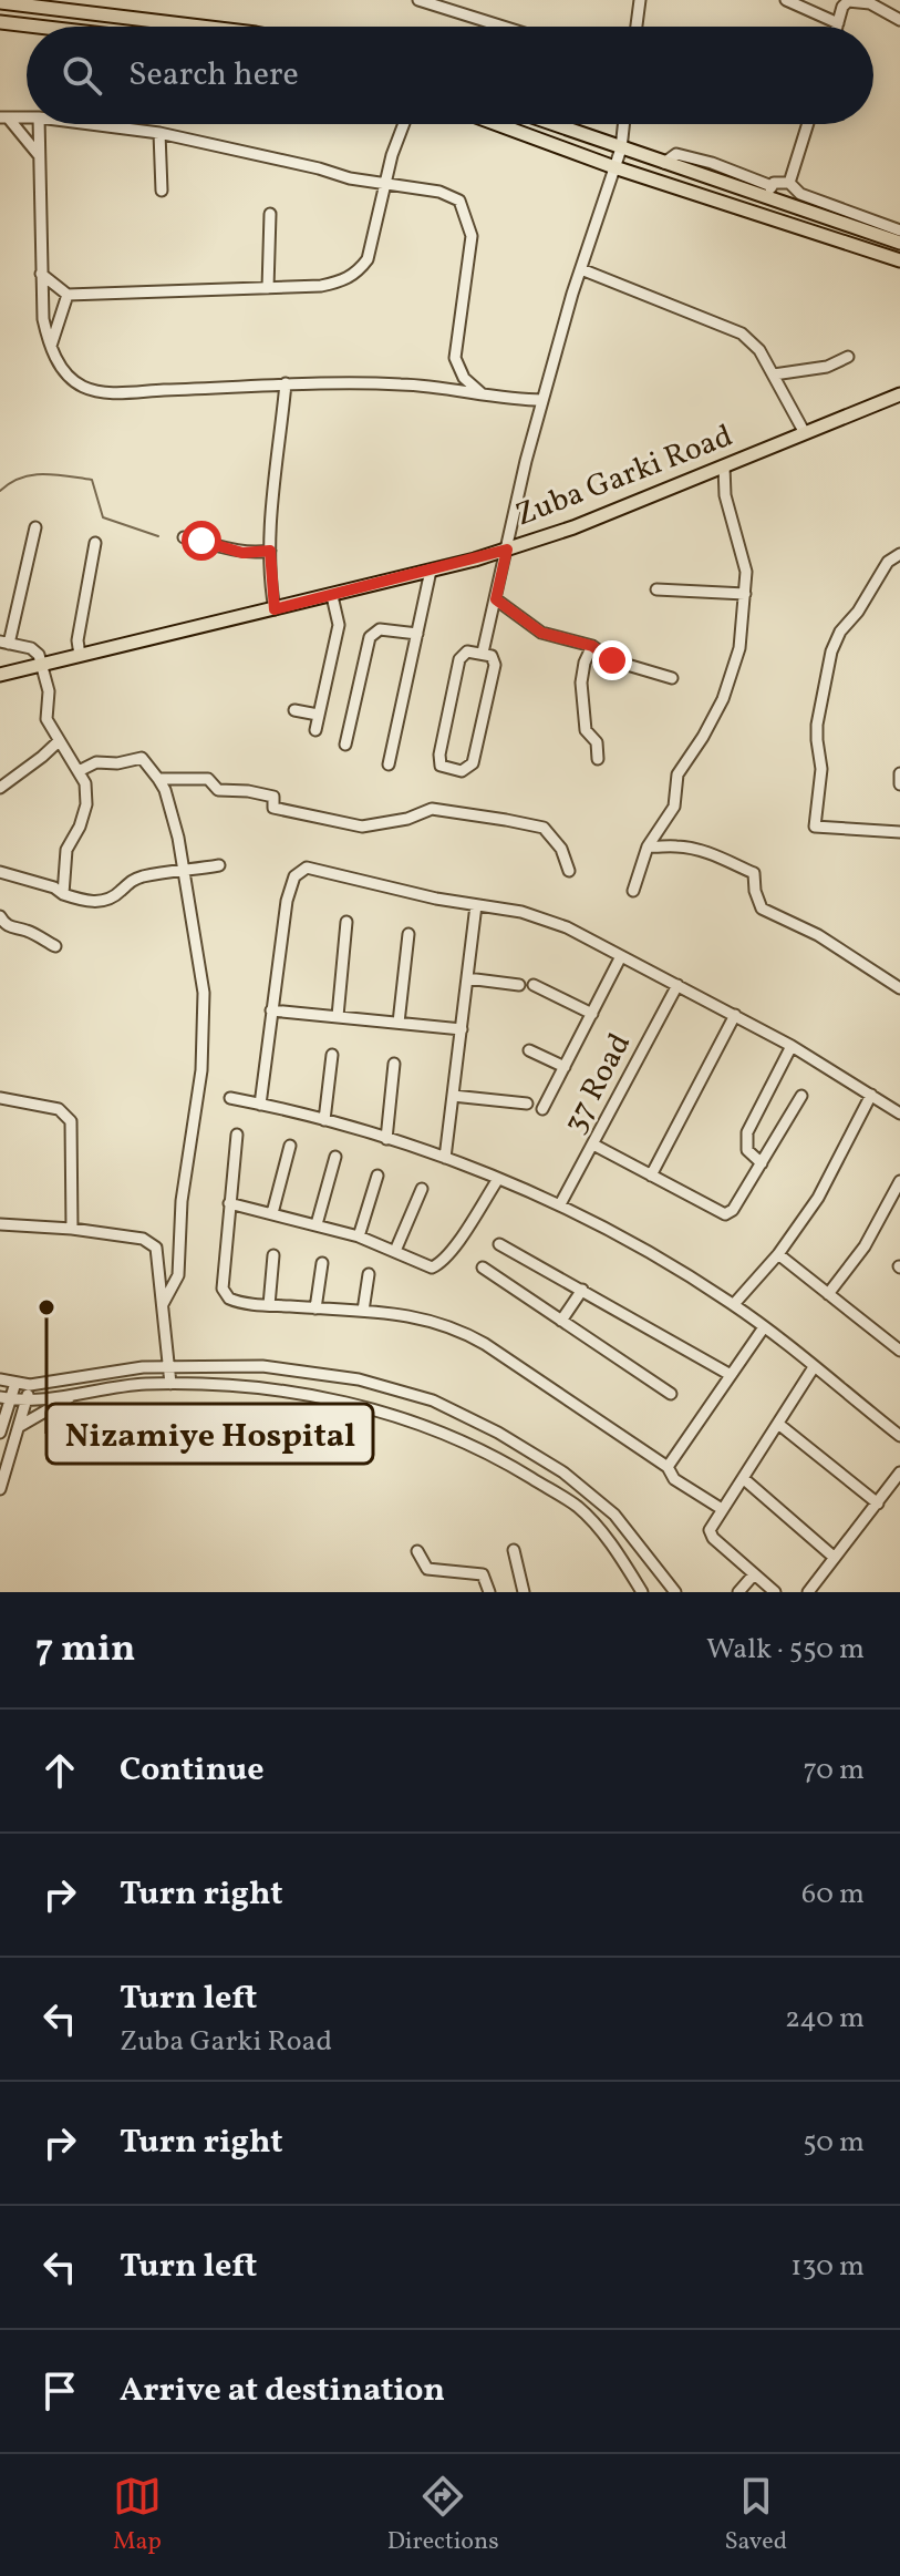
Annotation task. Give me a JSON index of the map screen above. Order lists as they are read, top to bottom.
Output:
{
  "streets": {
    "main road": ["Zuba Garki Road"],
    "street": ["37 Road"]
  },
  "places": ["Nizamiye Hospital"],
  "page": {
    "search": "Search here",
    "heading": ["7 min", "Walk · 550 m"],
    "list": [
      ["Continue", "70 m"],
      ["Turn right", "60 m"],
      ["Turn left", "Zuba Garki Road", "240 m"],
      ["Turn right", "50 m"],
      ["Turn left", "130 m"],
      "Arrive at destination"
    ],
    "nav": ["Map", "Directions", "Saved"]
  }
}
